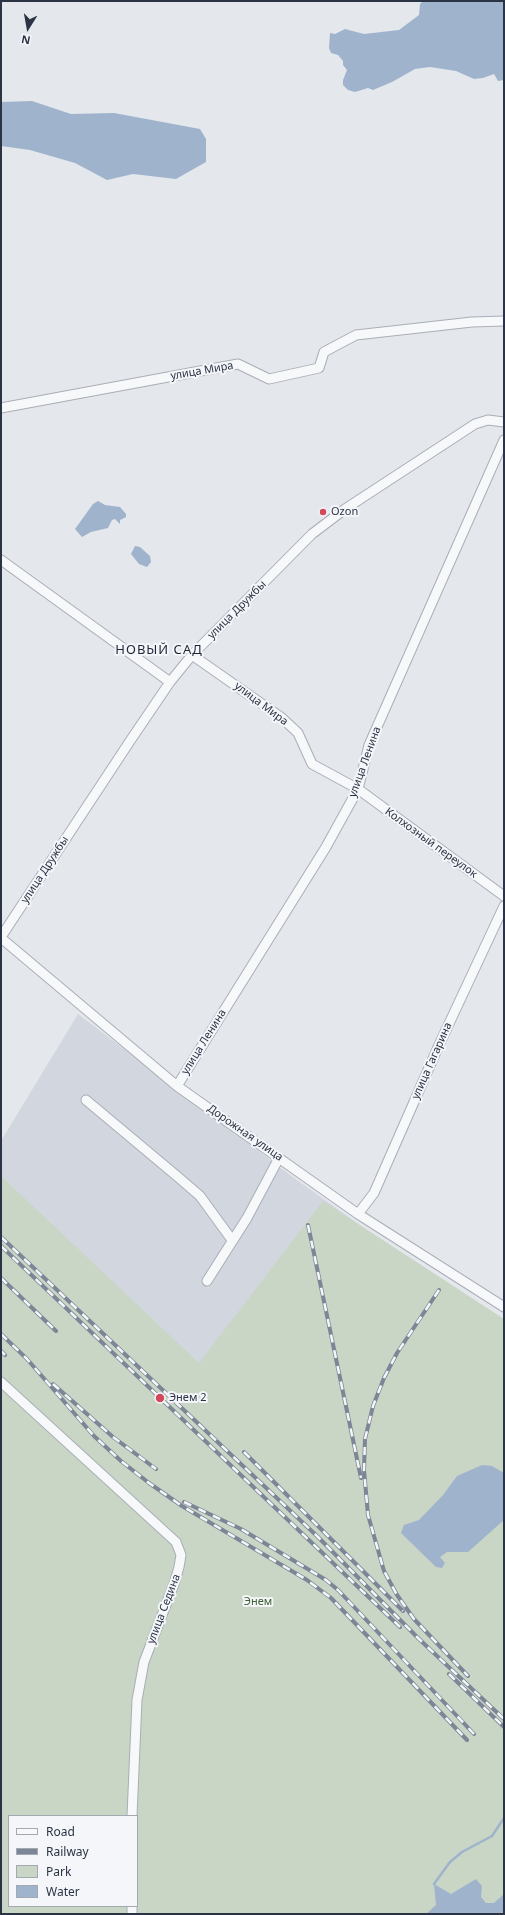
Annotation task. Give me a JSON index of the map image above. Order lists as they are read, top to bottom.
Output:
{
  "streets": {
    "street": [
      "улица Мира",
      "улица Дружбы",
      "улица Ленина",
      "Колхозный переулок",
      "улица Гагарина",
      "Дорожная улица",
      "улица Седина"
    ]
  },
  "crossings": [
    ["улица Мира", "улица Дружбы"],
    ["улица Мира", "улица Ленина"],
    ["улица Мира", "Колхозный переулок"],
    ["улица Дружбы", "Дорожная улица"],
    ["улица Ленина", "Колхозный переулок"],
    ["улица Ленина", "Дорожная улица"],
    ["улица Гагарина", "Дорожная улица"]
  ],
  "districts": ["НОВЫЙ САД"],
  "parks": ["Энем"],
  "places": ["Ozon", "Энем 2"],
  "legend": [
    "Road",
    "Railway",
    "Park",
    "Water"
  ],
  "north": "bottom"
}
